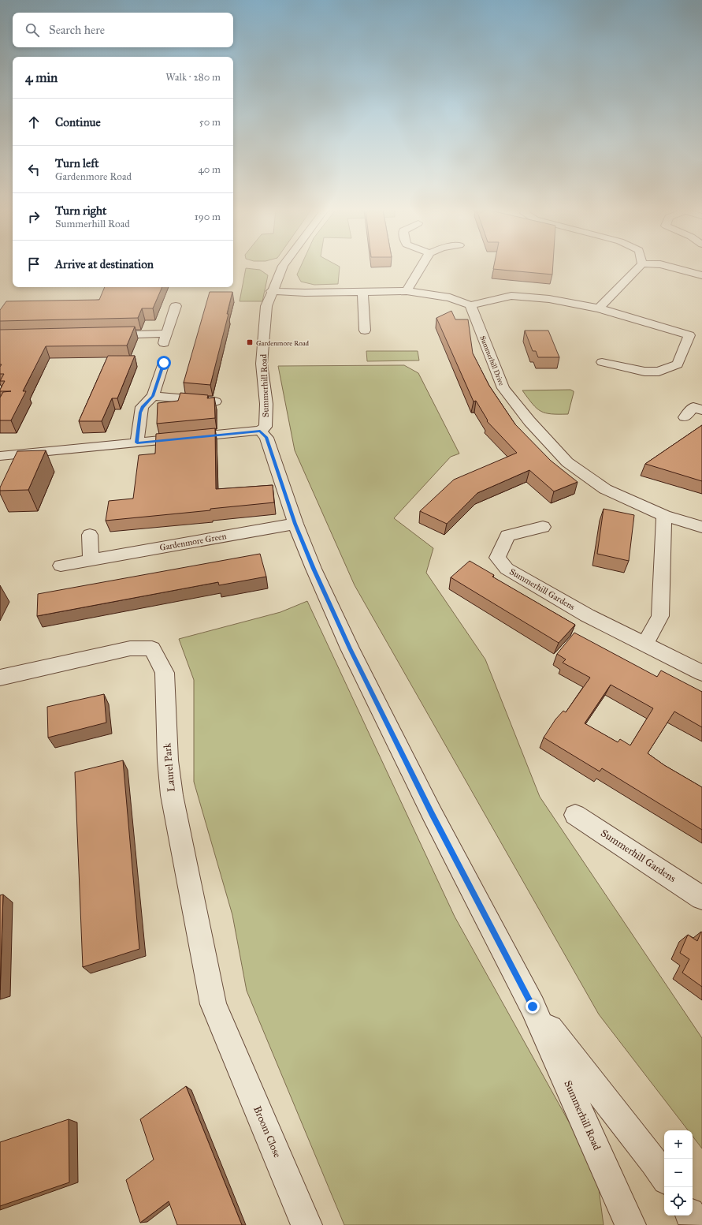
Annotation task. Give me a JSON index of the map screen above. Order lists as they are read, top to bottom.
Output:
{
  "streets": {
    "street": [
      "Summerhill Drive",
      "Summerhill Road",
      "Gardenmore Green",
      "Summerhill Gardens",
      "Laurel Park",
      "Broom Close"
    ]
  },
  "crossings": [
    ["Summerhill Road", "Gardenmore Green"],
    ["Laurel Park", "Broom Close"]
  ],
  "places": {
    "transit": ["Gardenmore Road"]
  },
  "page": {
    "search": "Search here",
    "heading": ["4 min", "Walk · 280 m"],
    "list": [
      ["Continue", "50 m"],
      ["Turn left", "Gardenmore Road", "40 m"],
      ["Turn right", "Summerhill Road", "190 m"],
      "Arrive at destination"
    ],
    "map_buttons": ["+", "−"]
  }
}
